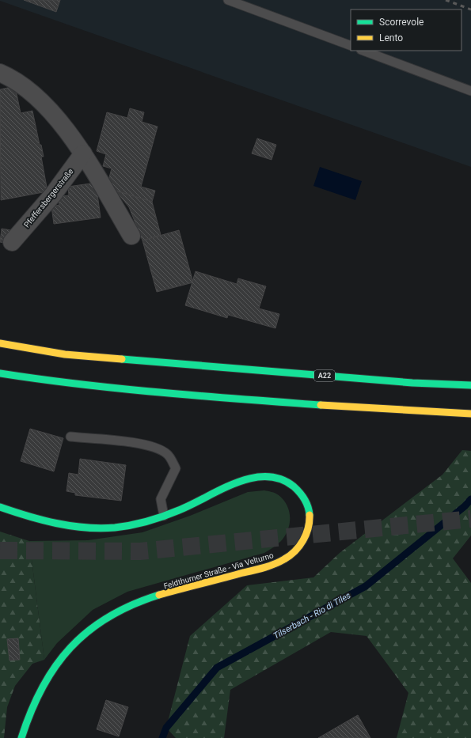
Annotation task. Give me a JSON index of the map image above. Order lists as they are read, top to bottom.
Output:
{
  "streets": {
    "main road": ["A22", "Feldthurner Straße - Via Velturno"],
    "street": ["Pfeffersbergerstraße"]
  },
  "water": ["Tilserbach - Rio di Tiles"],
  "legend": ["Scorrevole", "Lento"]
}
